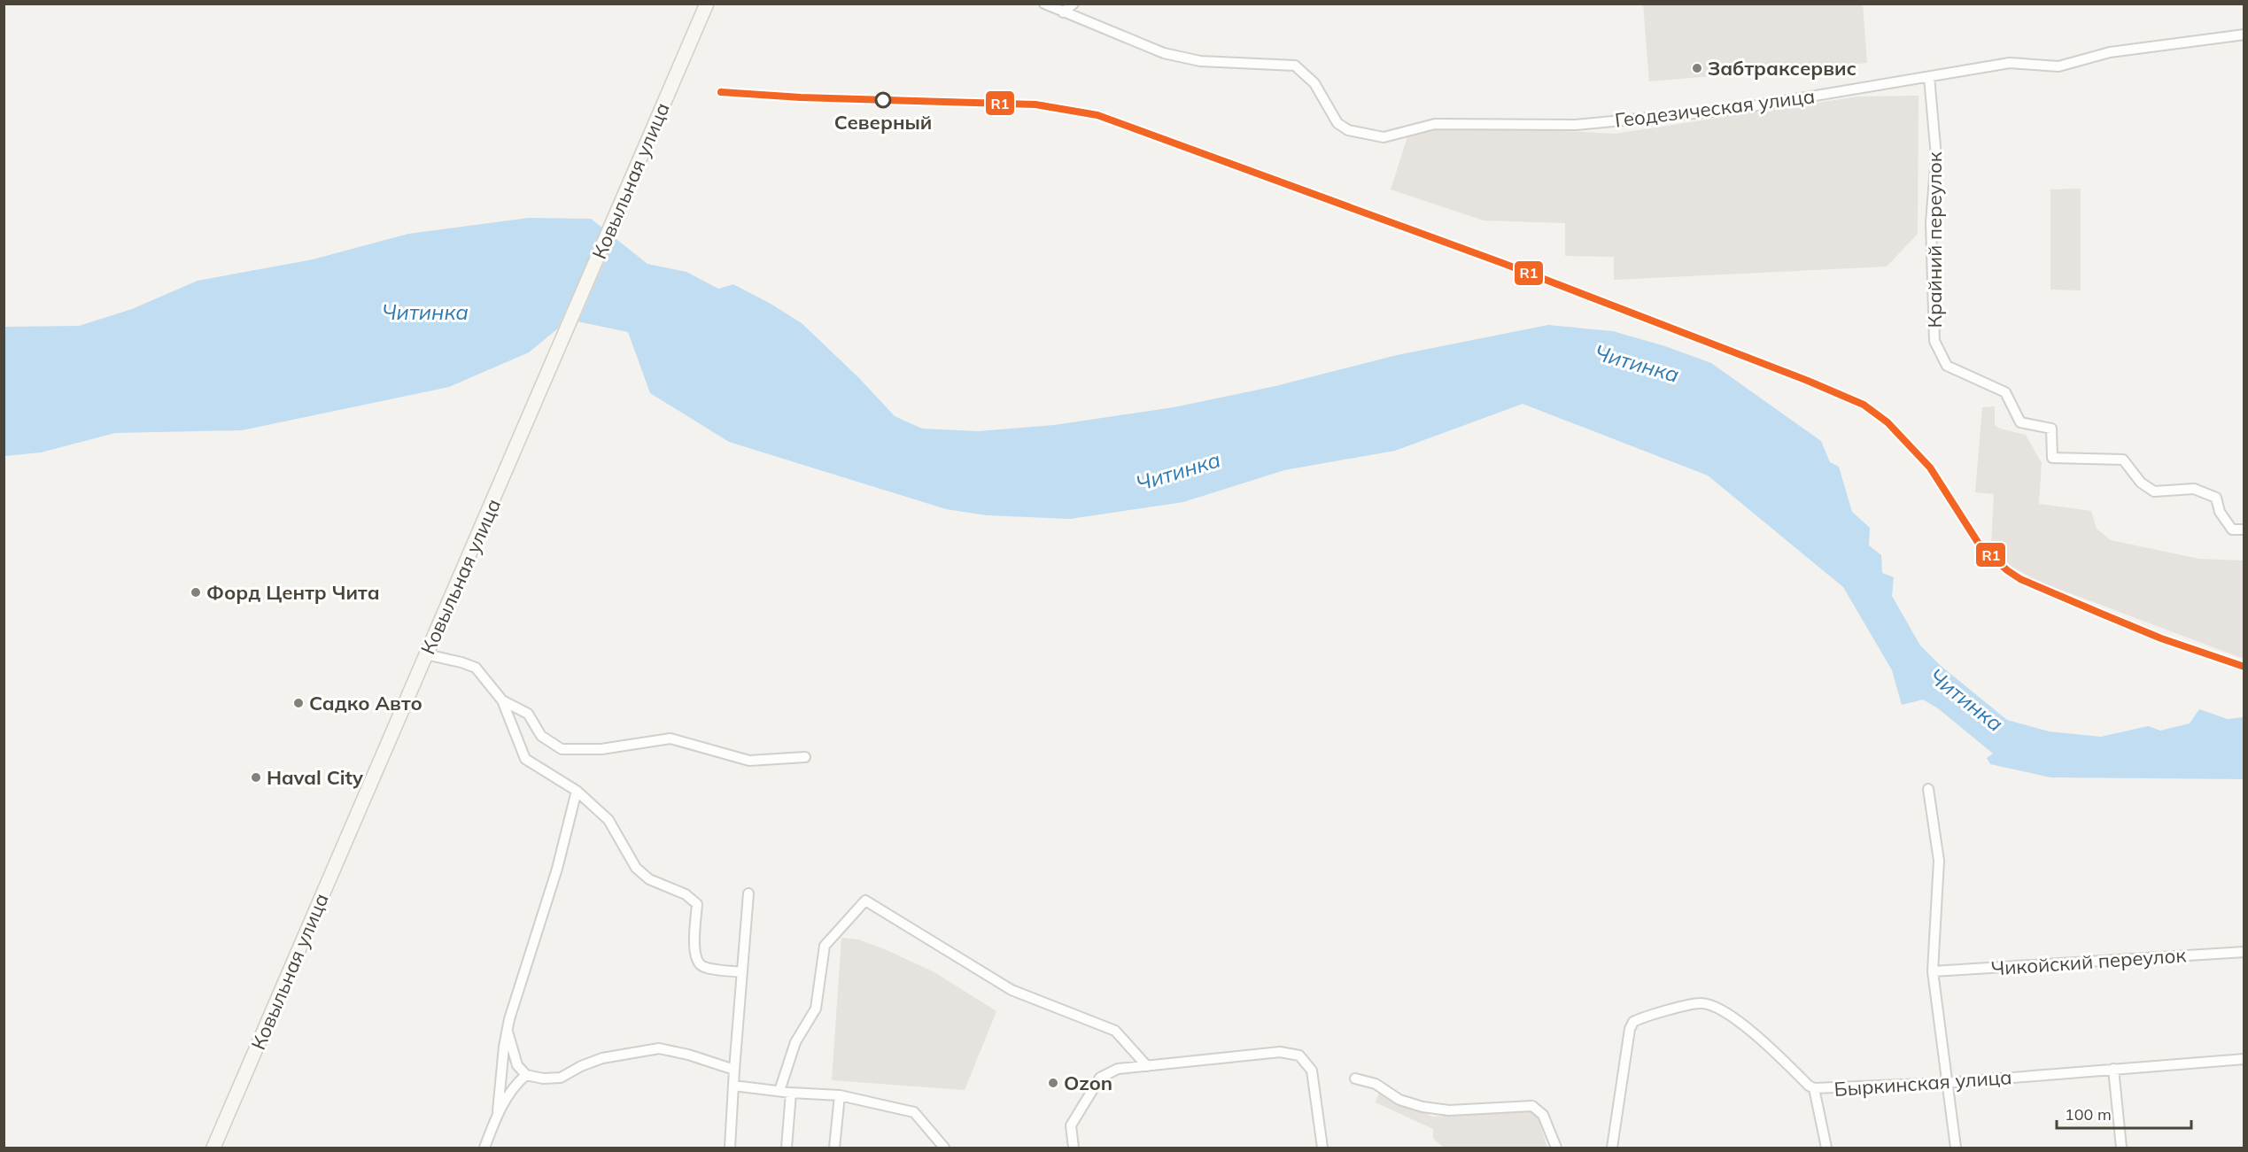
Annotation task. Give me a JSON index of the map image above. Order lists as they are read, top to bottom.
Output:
{
  "streets": {
    "main road": ["Ковыльная улица"],
    "street": [
      "Геодезическая улица",
      "Крайний переулок",
      "Чикойский переулок",
      "Быркинская улица"
    ]
  },
  "crossings": [
    ["Геодезическая улица", "Крайний переулок"]
  ],
  "water": ["Читинка"],
  "places": [
    "Забтраксервис",
    "Северный",
    "Форд Центр Чита",
    "Садко Авто",
    "Haval Сity",
    "Ozon"
  ],
  "lines": ["transit line R1"],
  "scale_bar": "100 m"
}
